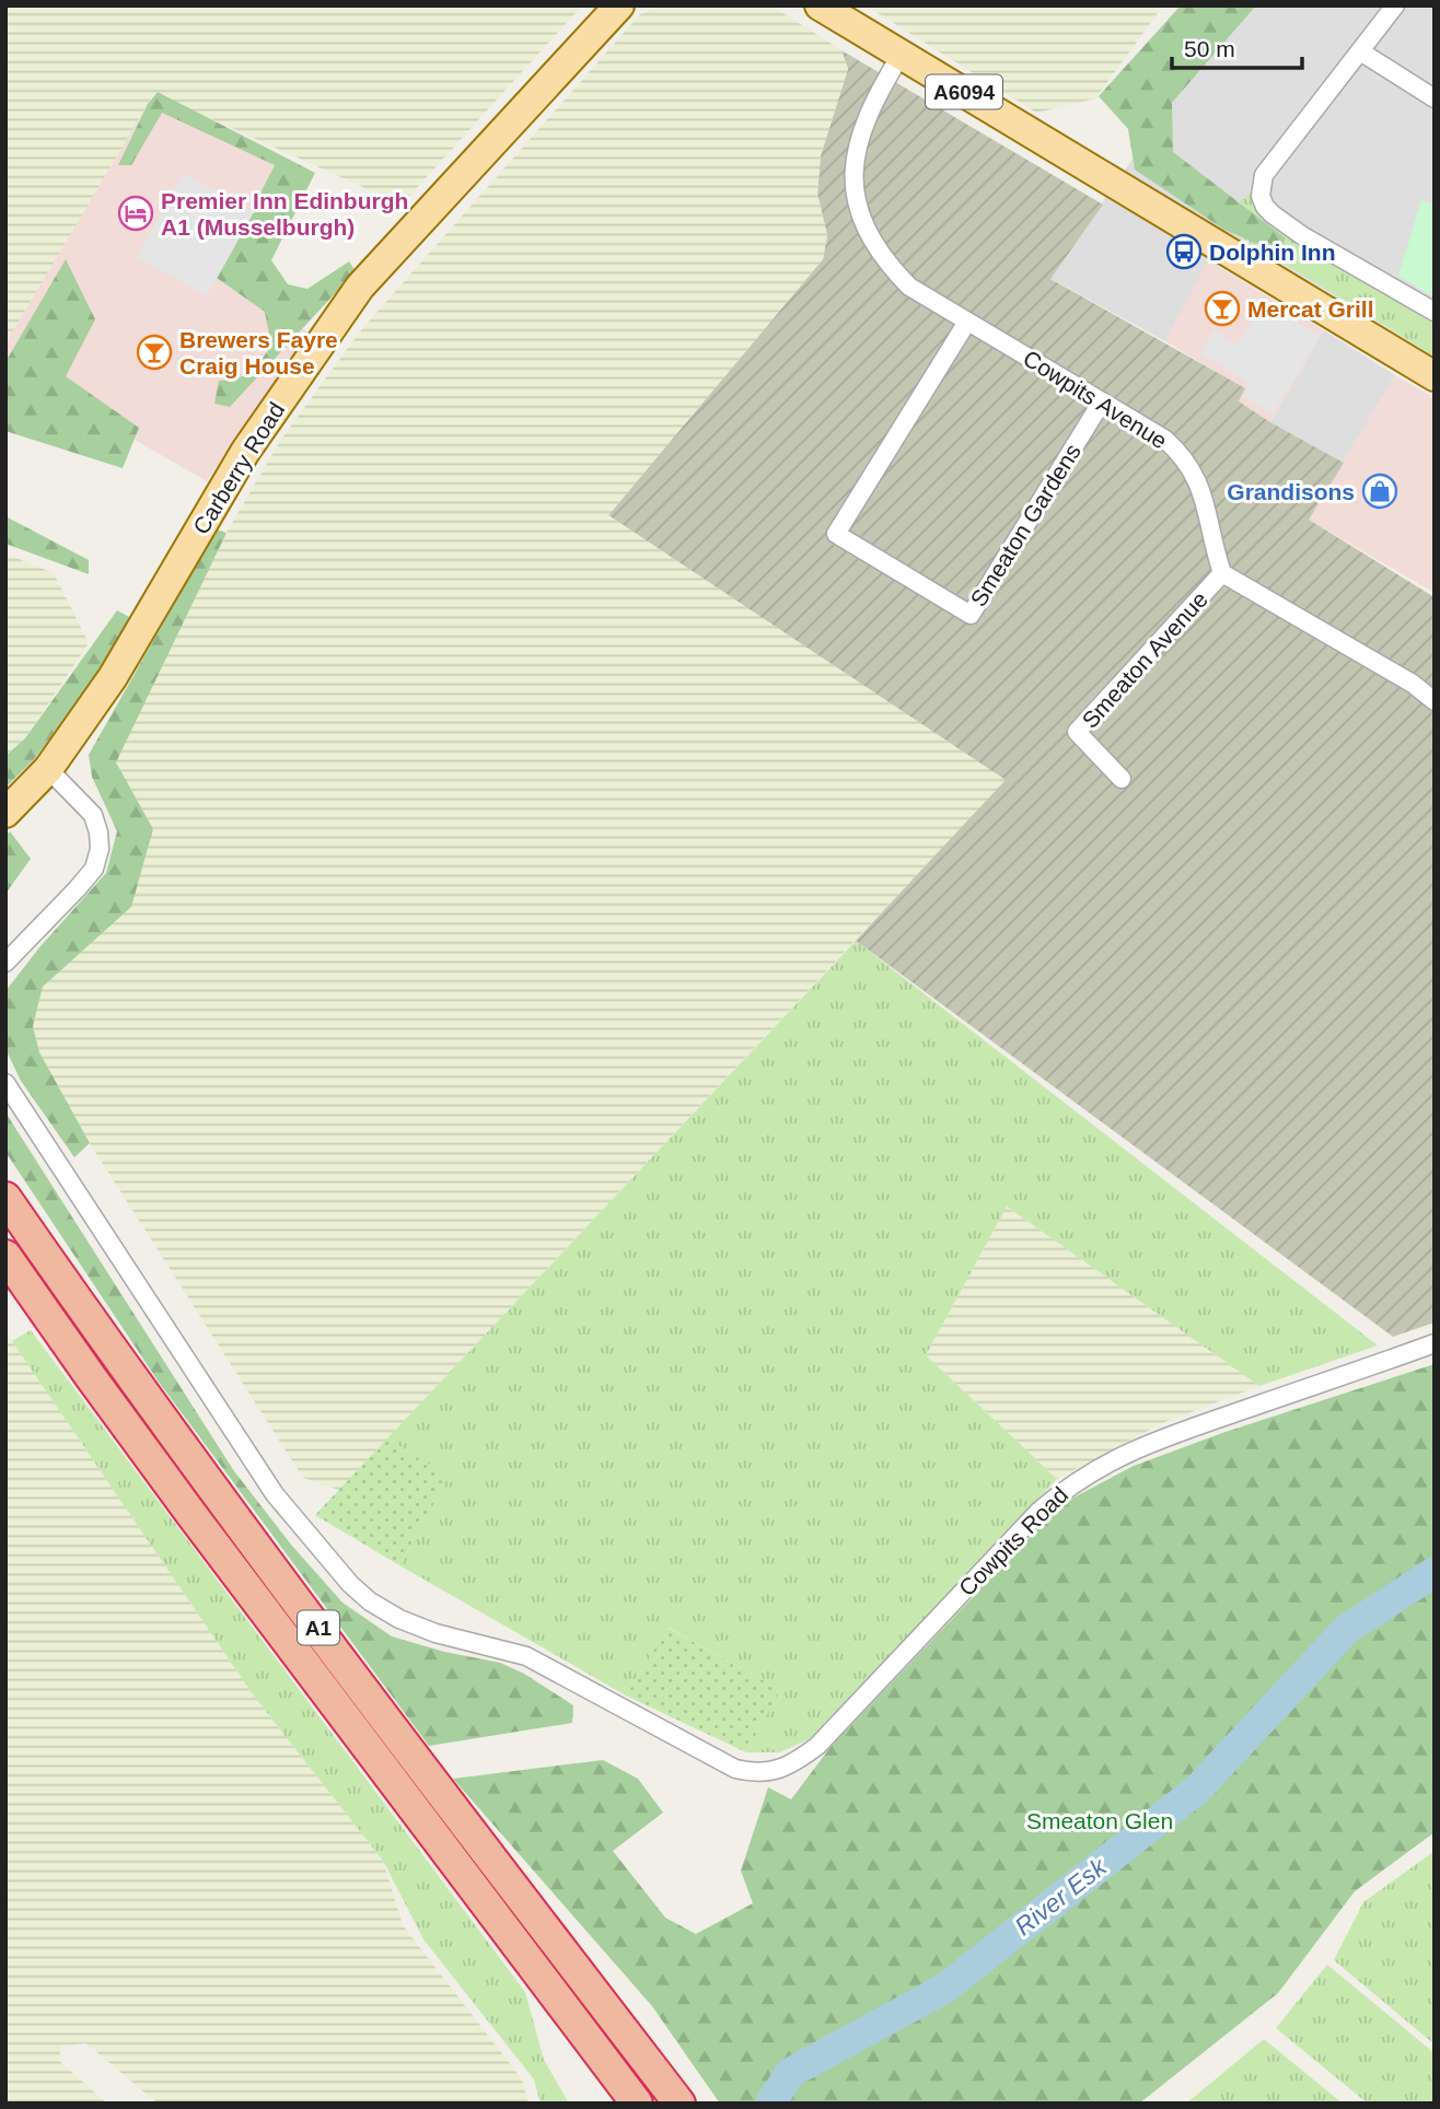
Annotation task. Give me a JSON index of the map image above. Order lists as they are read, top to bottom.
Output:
{
  "streets": {
    "highway": ["A1"],
    "main road": ["A6094", "Carberry Road"],
    "street": [
      "Cowpits Avenue",
      "Smeaton Gardens",
      "Smeaton Avenue",
      "Cowpits Road"
    ]
  },
  "crossings": [
    ["A6094", "Cowpits Avenue"],
    ["Cowpits Avenue", "Smeaton Gardens"],
    ["Cowpits Avenue", "Smeaton Avenue"]
  ],
  "water": ["River Esk"],
  "parks": ["Smeaton Glen"],
  "places": {
    "hotel": ["Premier Inn Edinburgh A1 (Musselburgh)"],
    "bus stop": ["Dolphin Inn"],
    "bar": ["Mercat Grill", "Brewers Fayre Craig House"],
    "shop": ["Grandisons"]
  },
  "scale_bar": "50 m"
}
